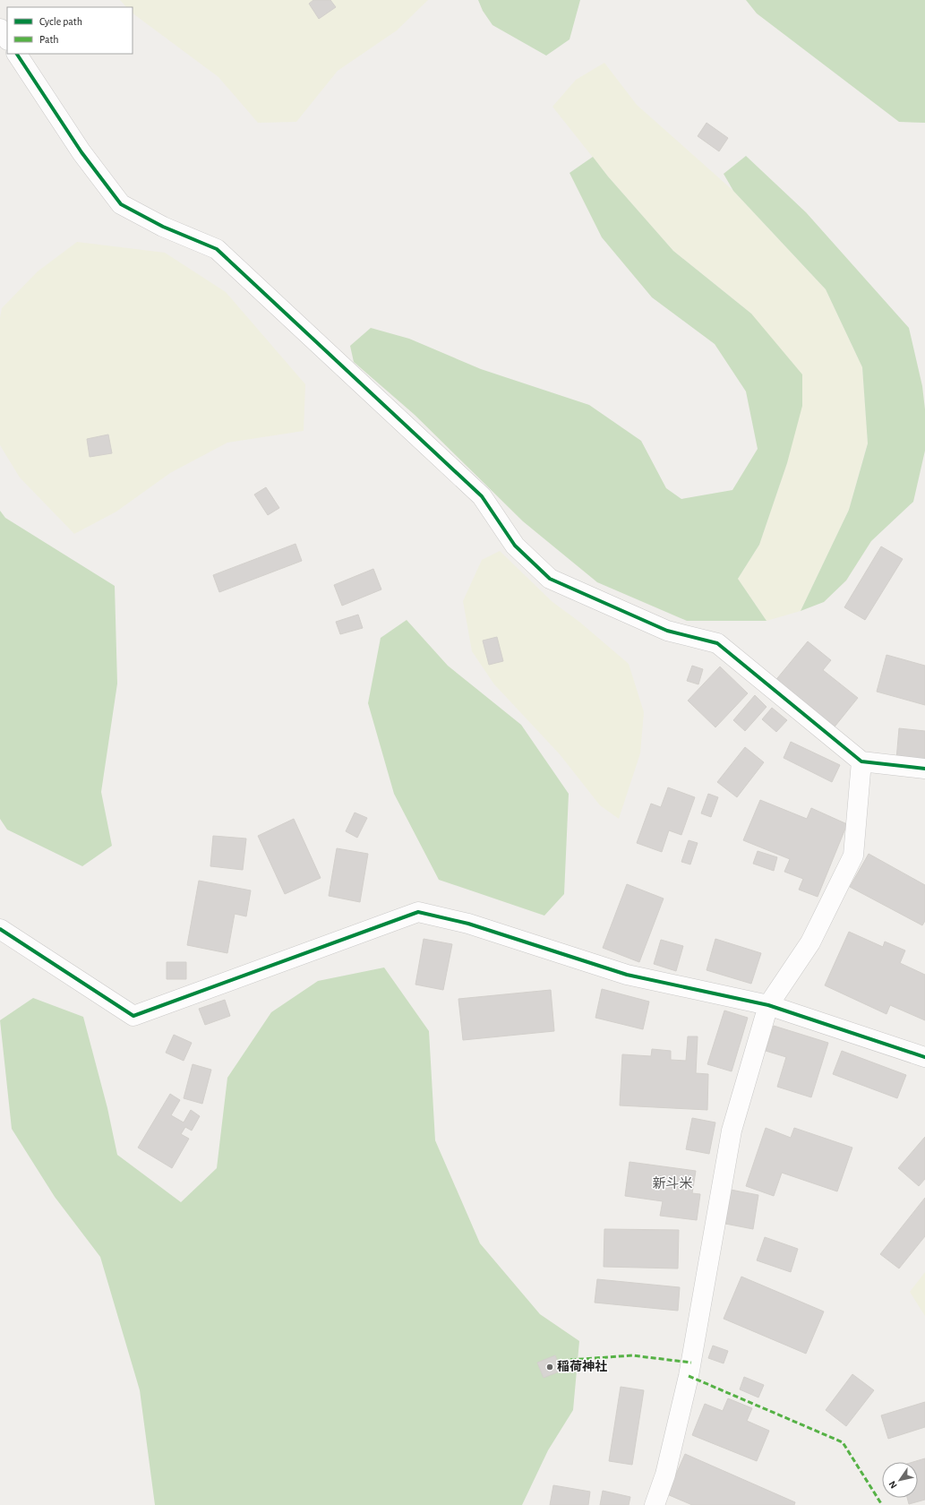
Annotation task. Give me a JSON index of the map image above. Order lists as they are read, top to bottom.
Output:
{
  "districts": ["新斗米"],
  "places": ["稲荷神社"],
  "legend": ["Cycle path", "Path"],
  "north": "bottom left"
}
